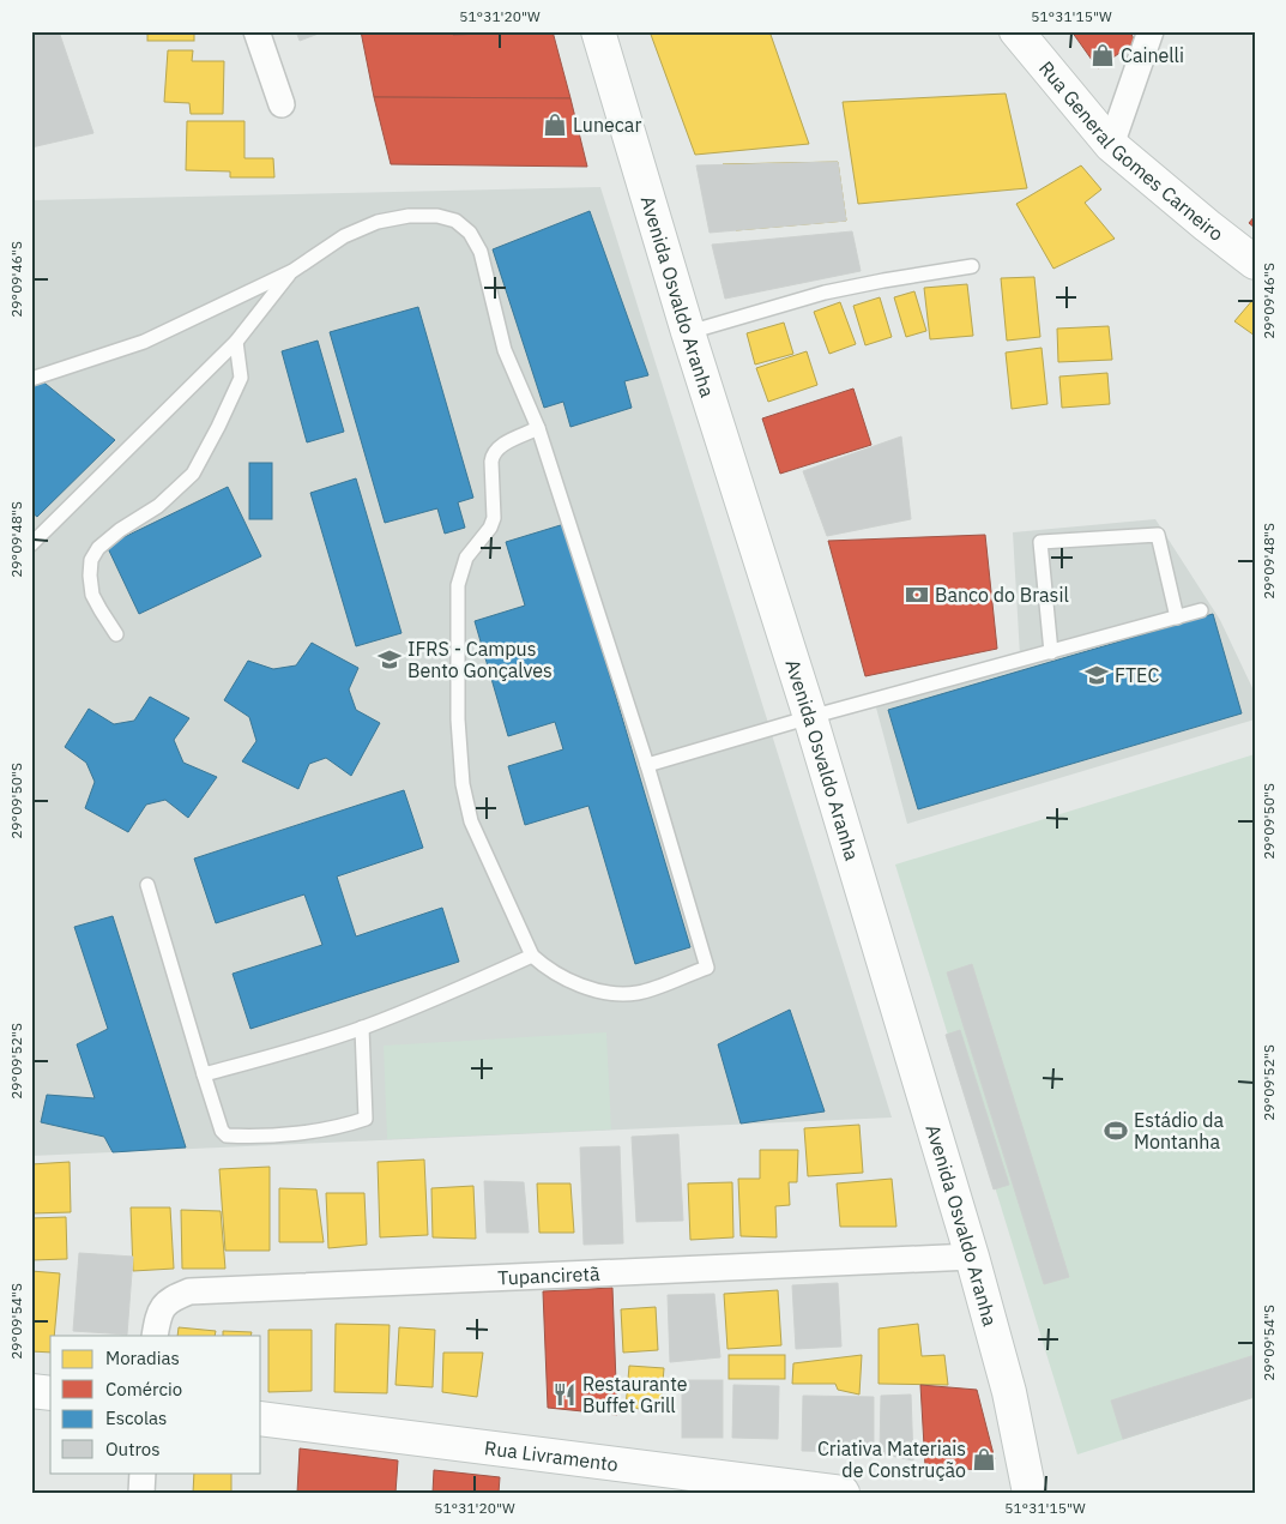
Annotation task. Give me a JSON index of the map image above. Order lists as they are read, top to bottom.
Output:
{
  "streets": {
    "main road": ["Rua General Gomes Carneiro", "Avenida Osvaldo Aranha", "Rua Livramento"],
    "street": ["Tupanciretã"]
  },
  "crossings": [
    ["Avenida Osvaldo Aranha", "Tupanciretã"]
  ],
  "places": {
    "shop": ["Cainelli", "Lunecar", "Criativa Materiais de Construção"],
    "bank": ["Banco do Brasil"],
    "school or university": ["IFRS - Campus Bento Gonçalves", "FTEC"],
    "sports": ["Estádio da Montanha"],
    "restaurant": ["Restaurante Buffet Grill"]
  },
  "legend": [
    "Moradias",
    "Comércio",
    "Escolas",
    "Outros"
  ],
  "coordinates": [
    "51°31'20\"W",
    "51°31'15\"W",
    "29°09'46\"S",
    "29°09'48\"S",
    "29°09'50\"S",
    "29°09'52\"S",
    "29°09'54\"S"
  ]
}
